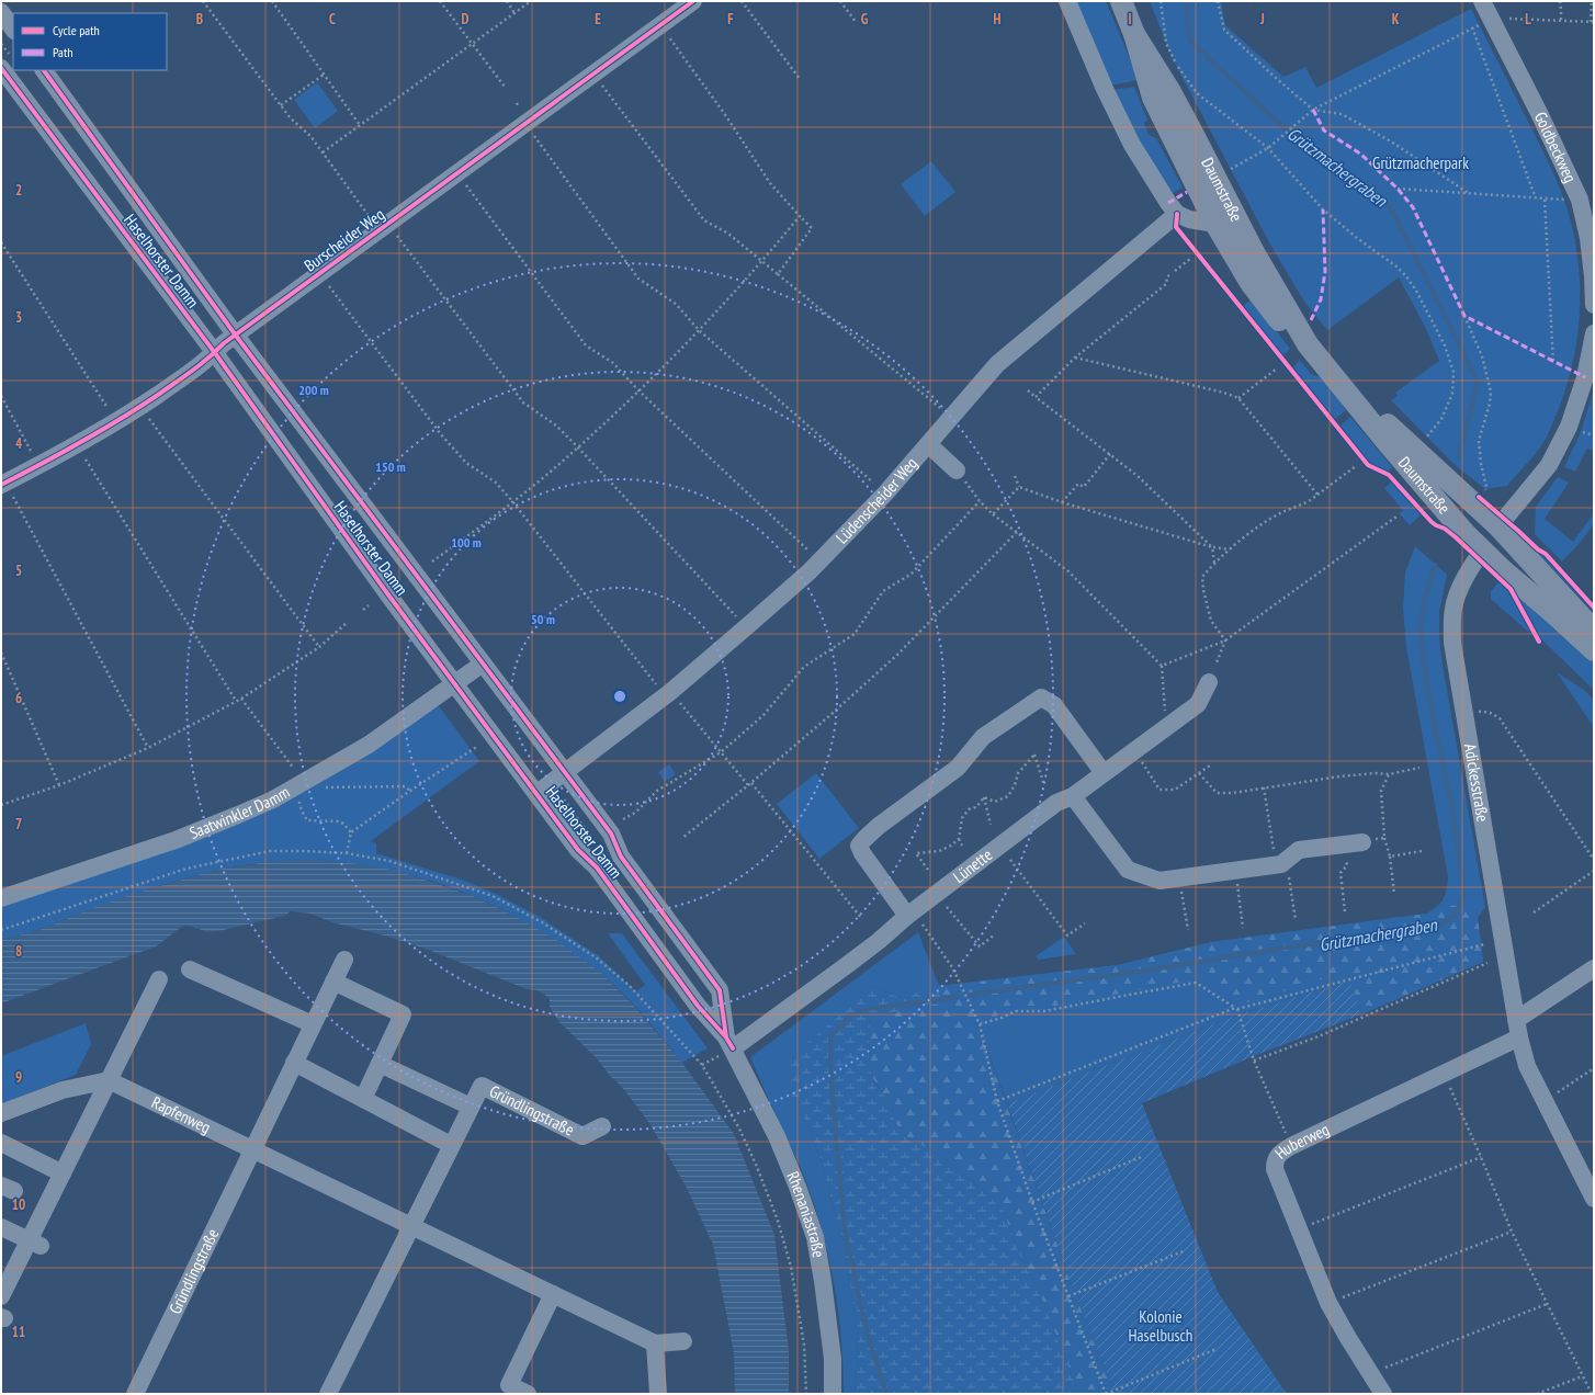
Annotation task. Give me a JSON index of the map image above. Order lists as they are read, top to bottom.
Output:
{
  "streets": {
    "main road": ["Daumstraße"],
    "street": [
      "Goldbeckweg",
      "Burscheider Weg",
      "Haselhorster Damm",
      "Lüdenscheider Weg",
      "Adickesstraße",
      "Saatwinkler Damm",
      "Lünette",
      "Gründlingstraße",
      "Rapfenweg",
      "Huberweg",
      "Rhenaniastraße"
    ]
  },
  "crossings": [
    ["Daumstraße", "Lüdenscheider Weg"],
    ["Daumstraße", "Adickesstraße"],
    ["Burscheider Weg", "Haselhorster Damm"],
    ["Haselhorster Damm", "Lüdenscheider Weg"],
    ["Haselhorster Damm", "Saatwinkler Damm"],
    ["Haselhorster Damm", "Lünette"],
    ["Haselhorster Damm", "Rhenaniastraße"],
    ["Adickesstraße", "Huberweg"],
    ["Lünette", "Rhenaniastraße"],
    ["Gründlingstraße", "Rapfenweg"]
  ],
  "water": ["Grützmachergraben"],
  "parks": ["Grützmacherpark", "Kolonie Haselbusch"],
  "legend": ["Cycle path", "Path"],
  "grid": {
    "columns": [
      "B",
      "C",
      "D",
      "E",
      "F",
      "G",
      "H",
      "I",
      "J",
      "K",
      "L"
    ],
    "rows": [
      "2",
      "3",
      "4",
      "5",
      "6",
      "7",
      "8",
      "9",
      "10",
      "11"
    ]
  },
  "rings": [
    "200 m",
    "150 m",
    "100 m",
    "50 m"
  ]
}
